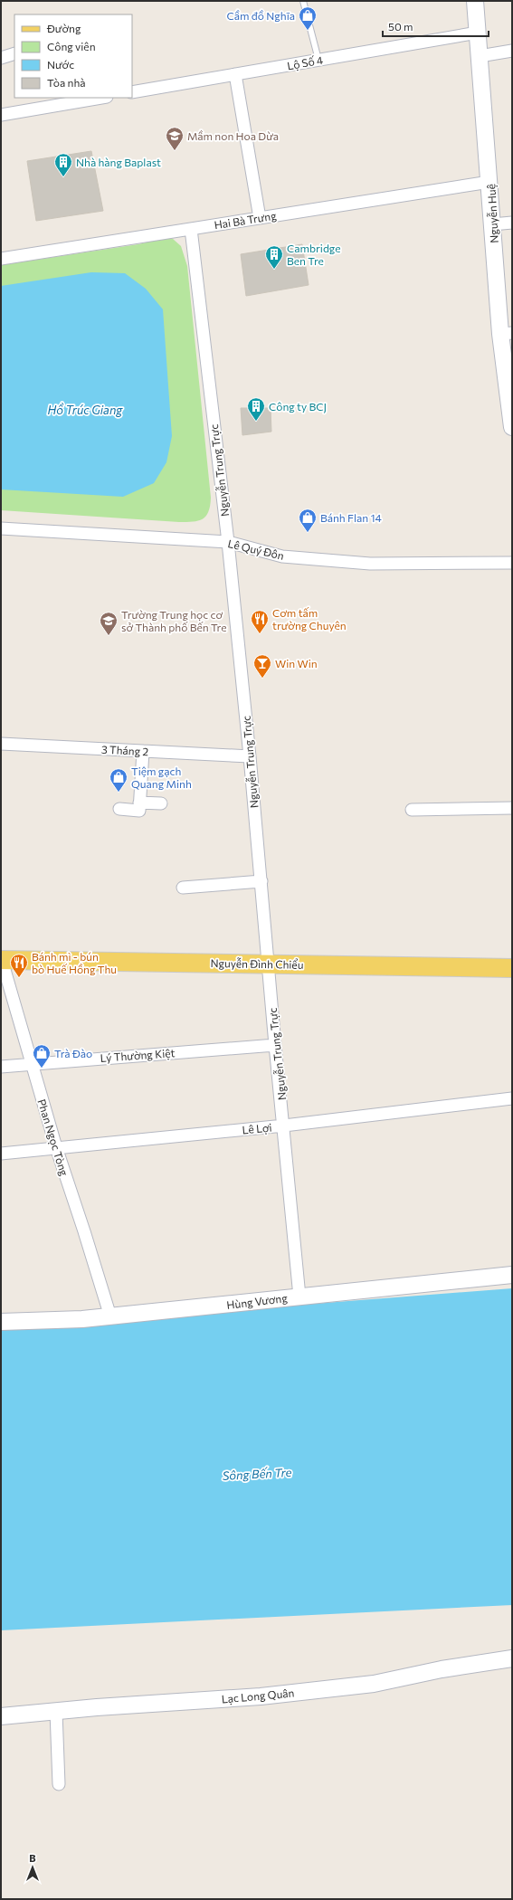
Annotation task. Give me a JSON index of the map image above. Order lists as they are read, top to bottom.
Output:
{
  "streets": {
    "main road": ["Nguyễn Đình Chiểu"],
    "street": [
      "Lộ Số 4",
      "Nguyễn Huệ",
      "Hai Bà Trưng",
      "Nguyễn Trung Trực",
      "Lê Quý Đôn",
      "3 Tháng 2",
      "Lý Thường Kiệt",
      "Lê Lợi",
      "Phan Ngọc Tòng",
      "Hùng Vương",
      "Lạc Long Quân"
    ]
  },
  "crossings": [
    ["Lộ Số 4", "Nguyễn Huệ"],
    ["Nguyễn Huệ", "Hai Bà Trưng"],
    ["Hai Bà Trưng", "Nguyễn Trung Trực"],
    ["Nguyễn Trung Trực", "Lê Quý Đôn"],
    ["Nguyễn Trung Trực", "3 Tháng 2"],
    ["Nguyễn Trung Trực", "Nguyễn Đình Chiểu"],
    ["Nguyễn Trung Trực", "Lý Thường Kiệt"],
    ["Nguyễn Trung Trực", "Lê Lợi"],
    ["Nguyễn Trung Trực", "Hùng Vương"],
    ["Nguyễn Đình Chiểu", "Phan Ngọc Tòng"],
    ["Lý Thường Kiệt", "Phan Ngọc Tòng"],
    ["Lê Lợi", "Phan Ngọc Tòng"],
    ["Phan Ngọc Tòng", "Hùng Vương"]
  ],
  "water": ["Hồ Trúc Giang", "Sông Bến Tre"],
  "places": {
    "shop": [
      "Cầm đồ Nghĩa",
      "Bánh Flan 14",
      "Tiệm gạch Quang Minh",
      "Trà Đào"
    ],
    "school or university": ["Mầm non Hoa Dừa", "Trường Trung học cơ sở Thành phố Bến Tre"],
    "building": ["Nhà hàng Baplast", "Cambridge Ben Tre", "Công ty BCJ"],
    "restaurant": ["Cơm tấm trường Chuyên", "Bánh mì - bún bò Huế Hồng Thu"],
    "bar": ["Win Win"]
  },
  "legend": [
    "Đường",
    "Công viên",
    "Nước",
    "Tòa nhà"
  ],
  "scale_bar": "50 m",
  "north": "top"
}
